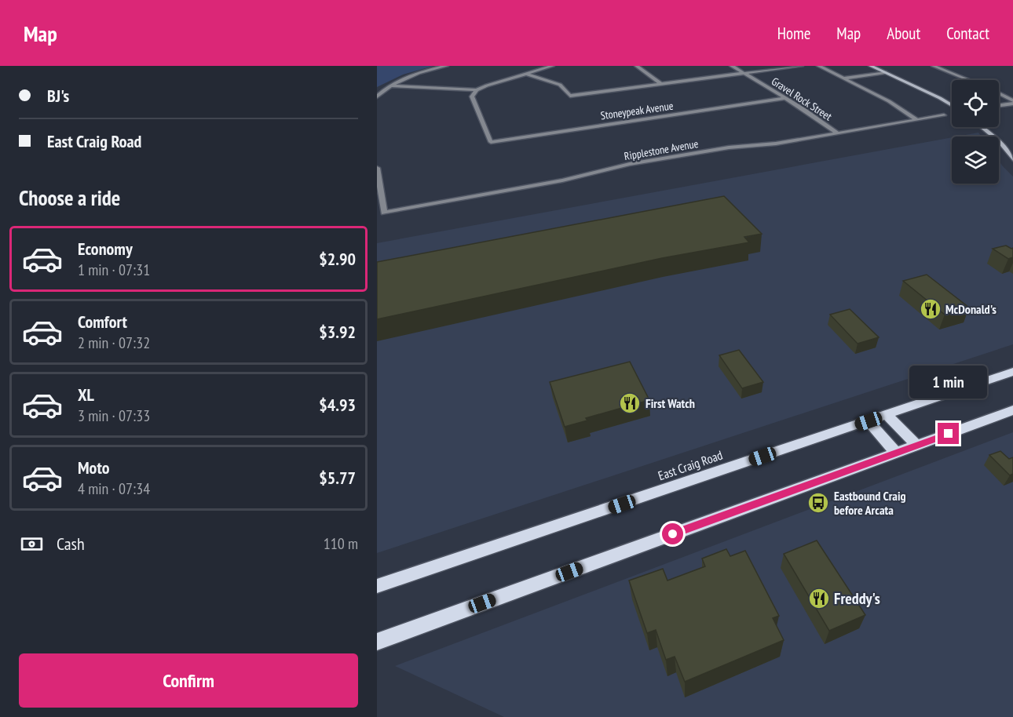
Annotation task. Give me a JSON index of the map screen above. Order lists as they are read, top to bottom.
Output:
{
  "streets": {
    "main road": ["East Craig Road"],
    "street": ["Gravel Rock Street", "Stoneypeak Avenue", "Ripplestone Avenue"]
  },
  "crossings": [
    ["Gravel Rock Street", "Stoneypeak Avenue"],
    ["Gravel Rock Street", "Ripplestone Avenue"]
  ],
  "places": {
    "restaurant": ["McDonald's", "First Watch", "Freddy's"],
    "bus stop": ["Eastbound Craig before Arcata"]
  },
  "page": {
    "header": "Map",
    "nav": [
      "Home",
      "Map",
      "About",
      "Contact"
    ],
    "banner": ["BJ's", "East Craig Road"],
    "heading": "Choose a ride",
    "list": [
      {
        "name": "Economy",
        "note": "1 min · 07:31",
        "value": "$2.90"
      },
      {
        "name": "Comfort",
        "note": "2 min · 07:32",
        "value": "$3.92"
      },
      {
        "name": "XL",
        "note": "3 min · 07:33",
        "value": "$4.93"
      },
      {
        "name": "Moto",
        "note": "4 min · 07:34",
        "value": "$5.77"
      }
    ],
    "bubble": "1 min",
    "pay": ["Cash", "110 m"],
    "buttons": "Confirm"
  }
}
